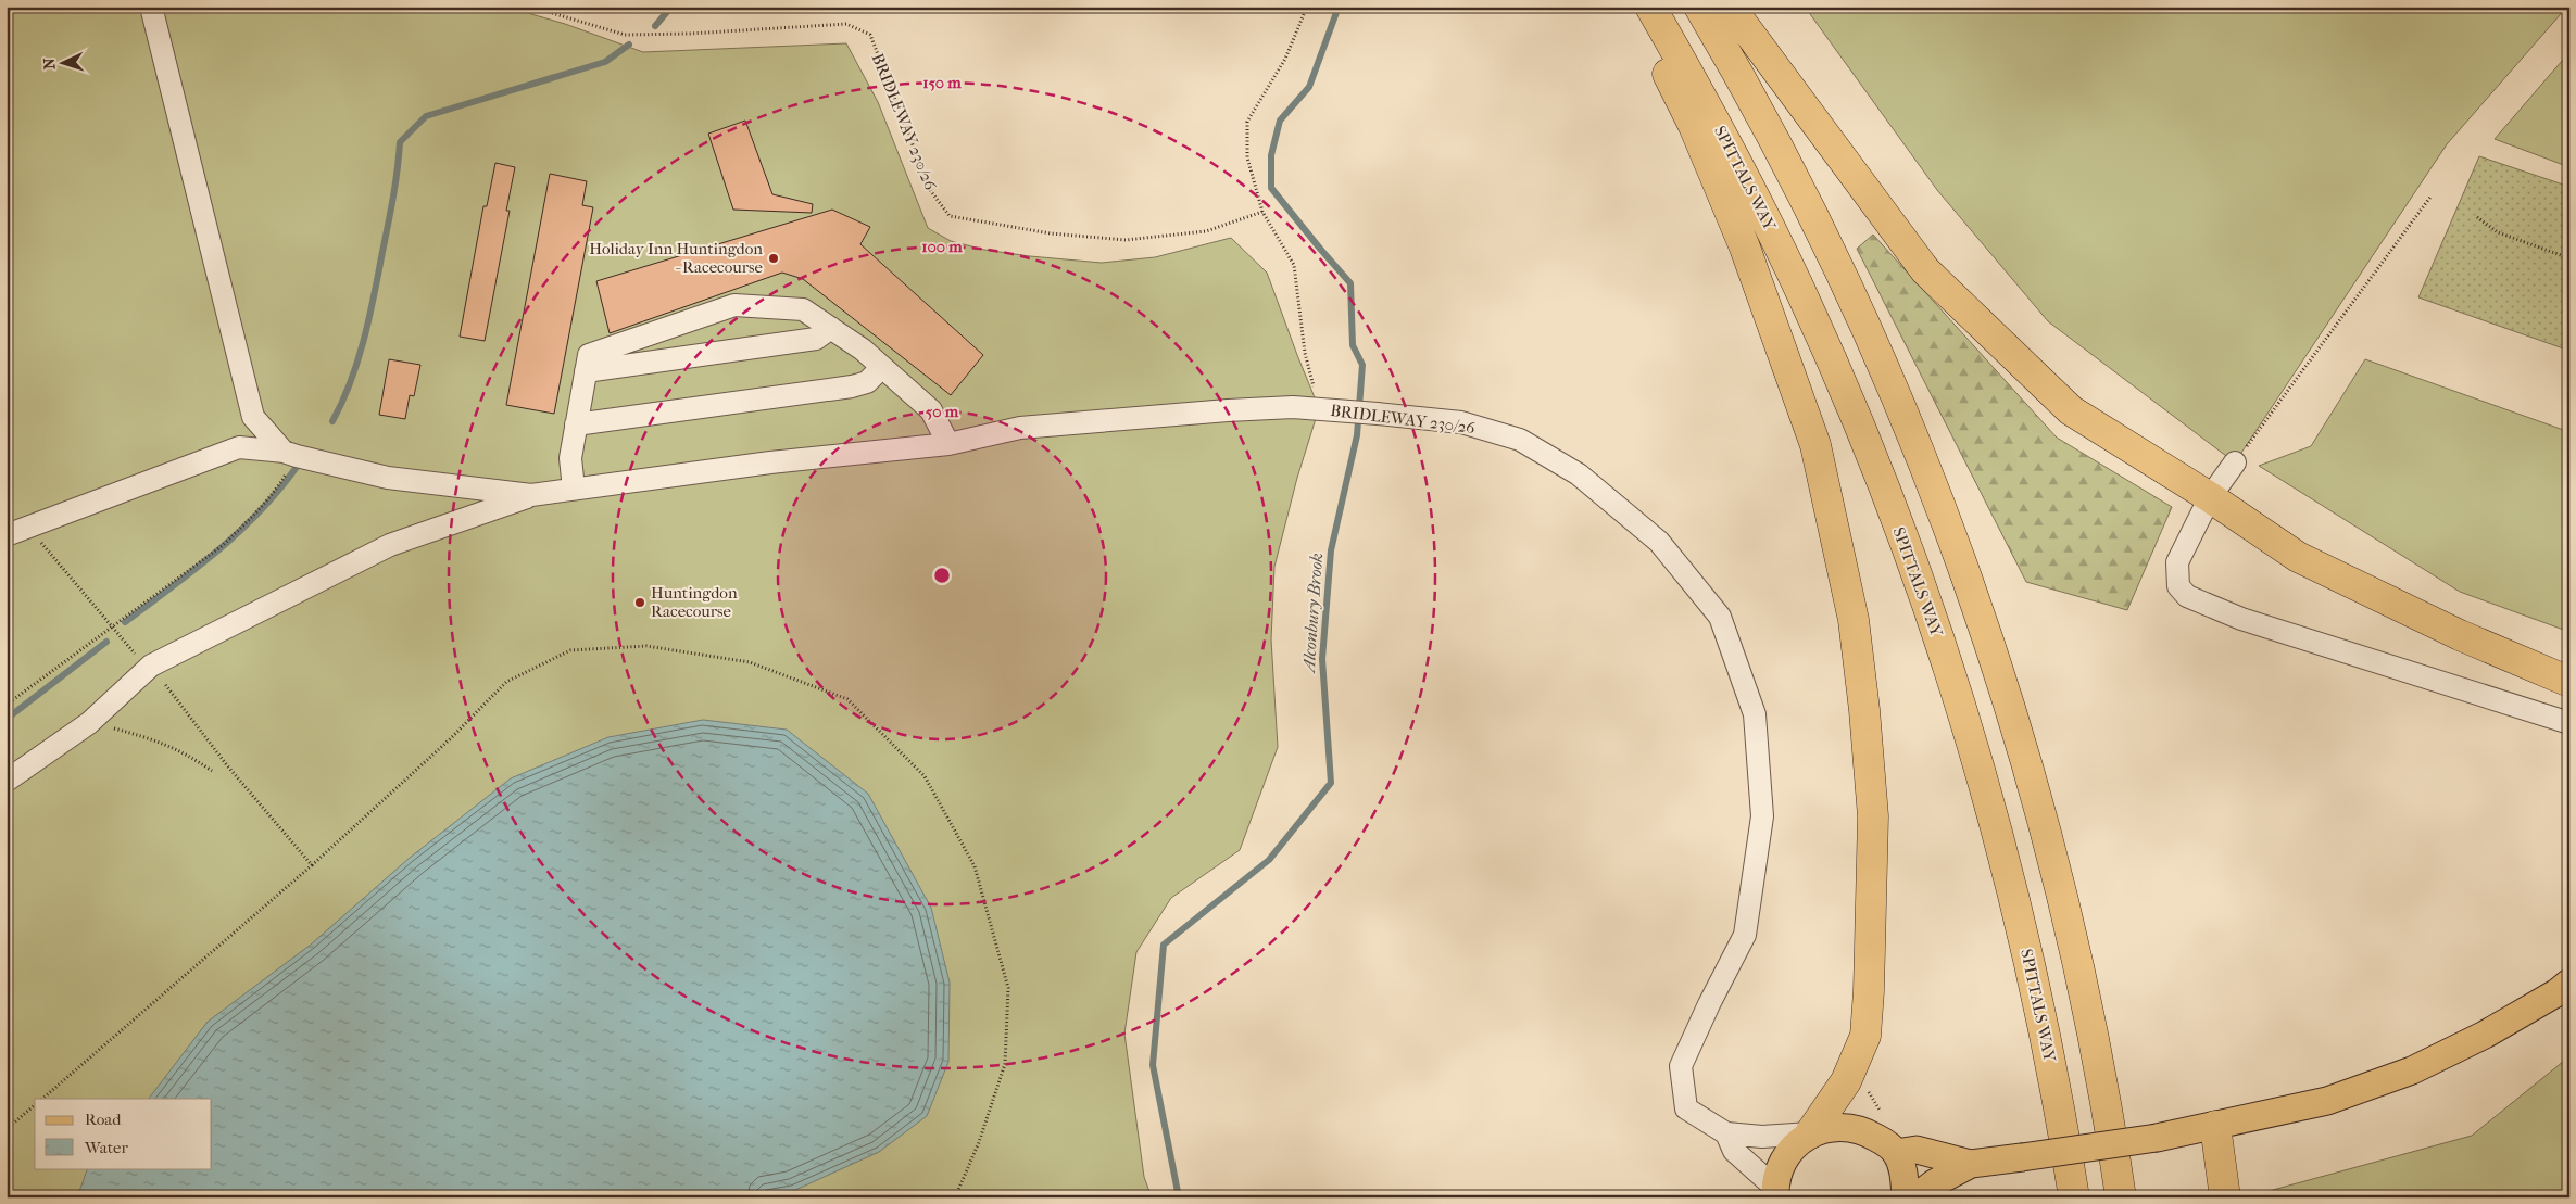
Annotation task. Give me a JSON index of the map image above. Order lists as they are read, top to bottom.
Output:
{
  "streets": {
    "highway": ["SPITTALS WAY"],
    "lane": ["BRIDLEWAY 230/26"]
  },
  "water": ["Alconbury Brook"],
  "places": ["Holiday Inn Huntingdon - Racecourse", "Huntingdon Racecourse"],
  "legend": ["Road", "Water"],
  "north": "left",
  "rings": ["150 m", "100 m", "50 m"]
}
